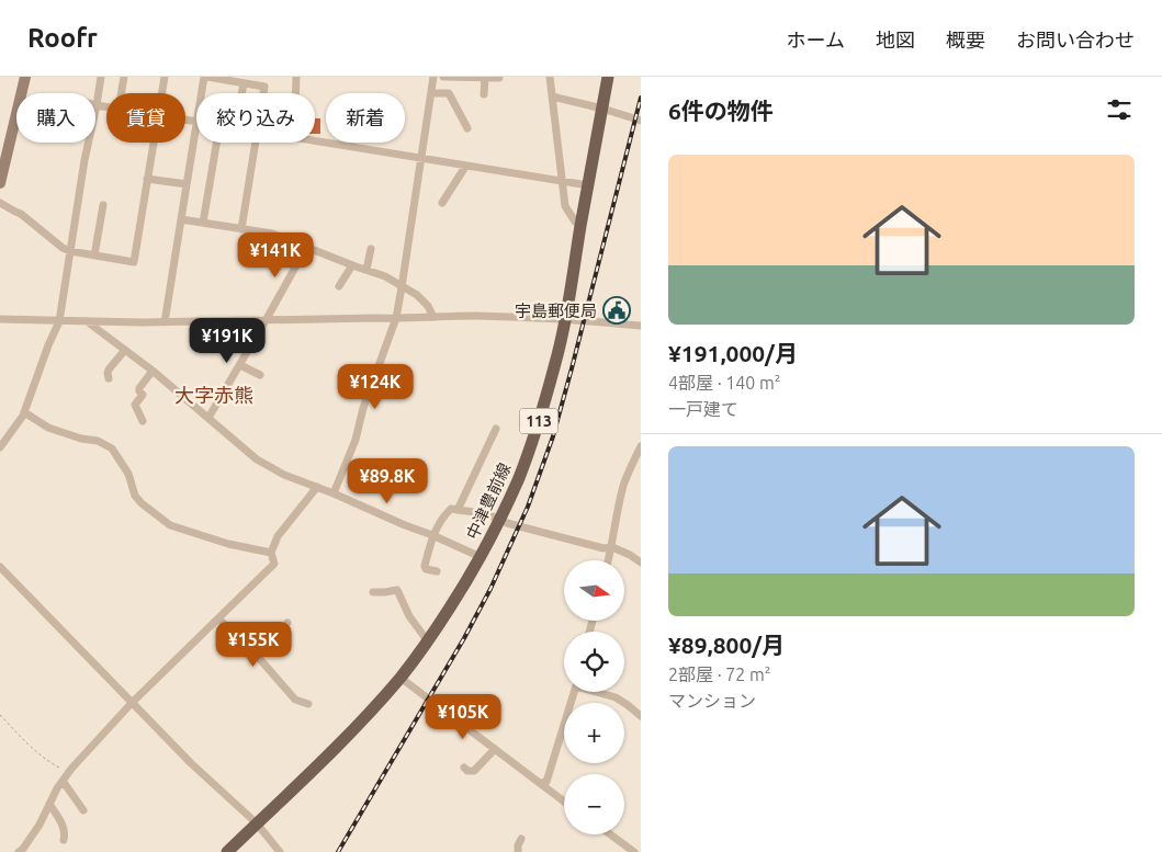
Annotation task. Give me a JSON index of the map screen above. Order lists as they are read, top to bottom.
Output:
{
  "streets": {
    "main road": ["113", "中津豊前線"]
  },
  "districts": ["大字赤熊"],
  "places": {
    "public building": ["宇島郵便局"]
  },
  "north": "right",
  "page": {
    "header": "Roofr",
    "nav": [
      "ホーム",
      "地図",
      "概要",
      "お問い合わせ"
    ],
    "heading": "6件の物件",
    "chip": [
      "購入",
      "賃貸",
      "絞り込み",
      "新着"
    ],
    "list": [
      {
        "name": "¥191,000/月",
        "note": "4部屋 · 140 m² · 一戸建て"
      },
      {
        "name": "¥89,800/月",
        "note": "2部屋 · 72 m² · マンション"
      }
    ],
    "price": [
      "¥141K",
      "¥191K",
      "¥124K",
      "¥89.8K",
      "¥155K",
      "¥105K"
    ],
    "map_buttons": ["+", "−"]
  }
}
